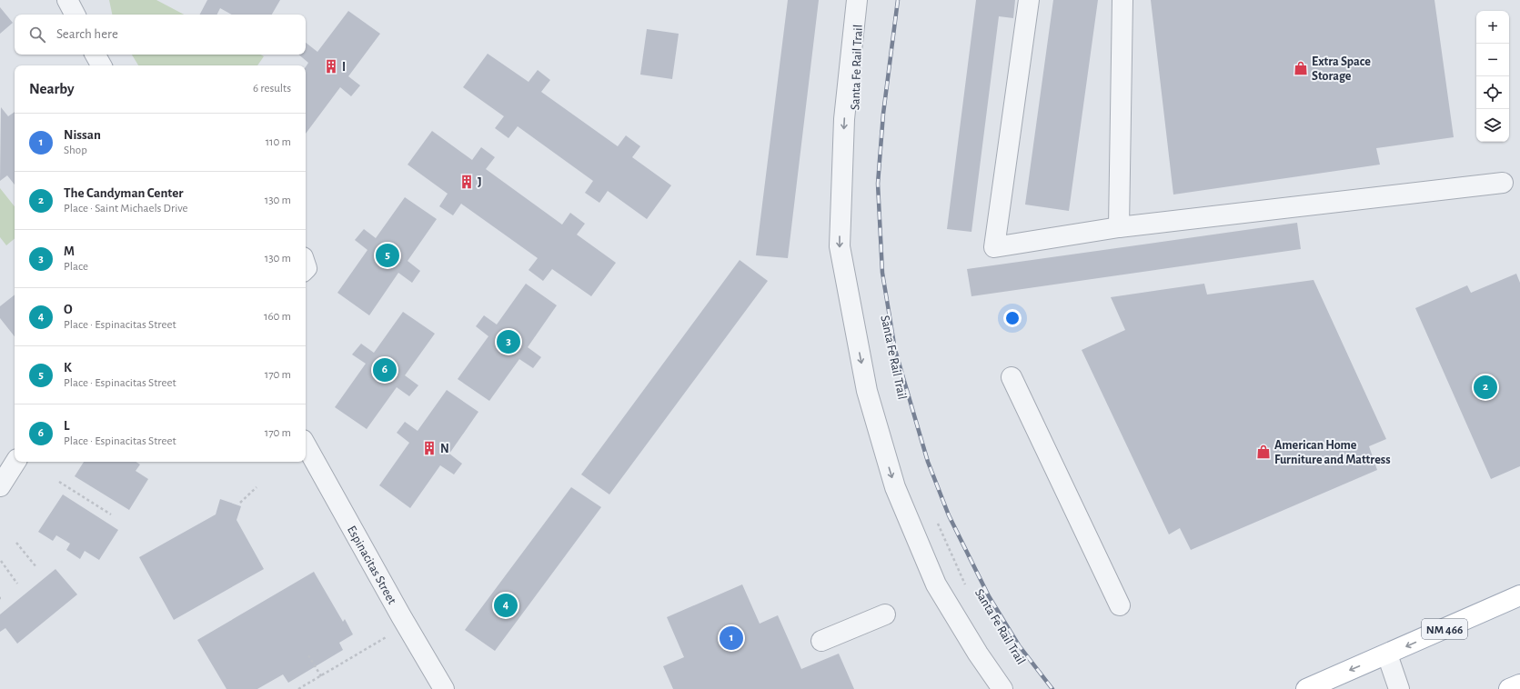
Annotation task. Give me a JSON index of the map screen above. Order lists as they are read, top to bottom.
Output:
{
  "streets": {
    "main road": ["NM 466"],
    "street": ["Espinacitas Street"],
    "path": ["Santa Fe Rail Trail"]
  },
  "places": {
    "building": ["I", "J", "N"],
    "shop": ["Extra Space Storage", "American Home Furniture and Mattress"]
  },
  "page": {
    "map_buttons": ["+", "−"],
    "search": "Search here",
    "heading": ["Nearby", "6 results"],
    "list": [
      {
        "mark": "1",
        "name": "Nissan",
        "note": "Shop",
        "value": "110 m"
      },
      {
        "mark": "2",
        "name": "The Candyman Center",
        "note": "Place · Saint Michaels Drive",
        "value": "130 m"
      },
      {
        "mark": "3",
        "name": "M",
        "note": "Place",
        "value": "130 m"
      },
      {
        "mark": "4",
        "name": "O",
        "note": "Place · Espinacitas Street",
        "value": "160 m"
      },
      {
        "mark": "5",
        "name": "K",
        "note": "Place · Espinacitas Street",
        "value": "170 m"
      },
      {
        "mark": "6",
        "name": "L",
        "note": "Place · Espinacitas Street",
        "value": "170 m"
      }
    ],
    "pins": [
      "5",
      "3",
      "6",
      "2",
      "4",
      "1"
    ]
  }
}
